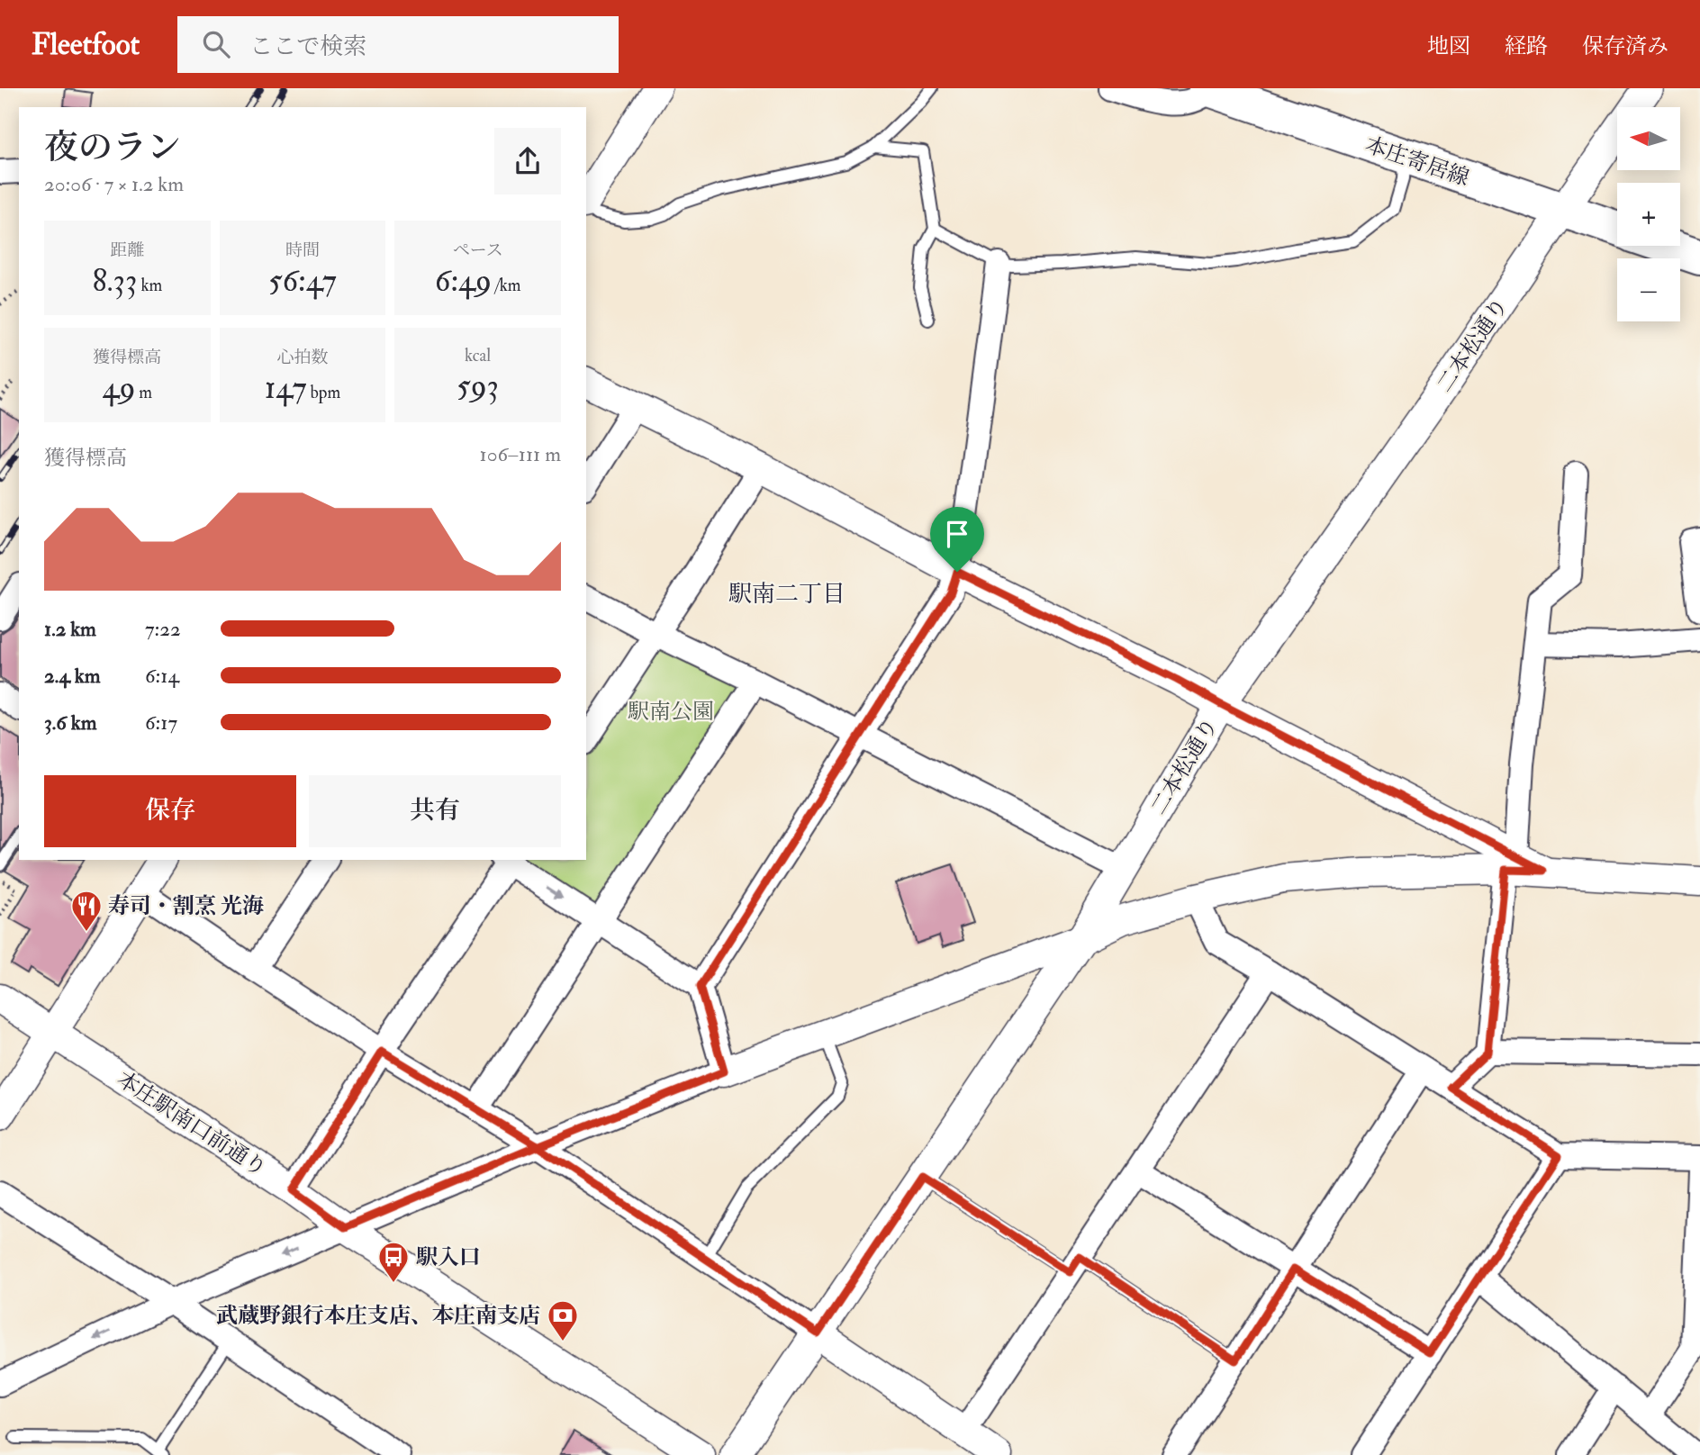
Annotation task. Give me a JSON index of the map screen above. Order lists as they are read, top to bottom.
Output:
{
  "streets": {
    "main road": ["本庄寄居線"],
    "street": ["二本松通り", "本庄駅南口前通り"]
  },
  "crossings": [
    ["本庄寄居線", "二本松通り"]
  ],
  "districts": ["駅南二丁目"],
  "parks": ["駅南公園"],
  "places": {
    "restaurant": ["寿司・割烹 光海"],
    "bus stop": ["駅入口"],
    "bank": ["武蔵野銀行本庄支店、本庄南支店"]
  },
  "north": "left",
  "page": {
    "header": "Fleetfoot",
    "search": "ここで検索",
    "nav": ["地図", "経路", "保存済み"],
    "map_buttons": ["+", "−"],
    "heading": ["夜のラン", "20:06 · 7 × 1.2 km"],
    "stats": [
      ["距離", "8.33 km"],
      ["時間", "56:47"],
      ["ペース", "6:49 /km"],
      ["獲得標高", "49 m"],
      ["心拍数", "147 bpm"],
      ["kcal", "593"]
    ],
    "chart": ["獲得標高", "106–111 m"],
    "list": [
      {
        "name": "1.2 km",
        "note": "7:22"
      },
      {
        "name": "2.4 km",
        "note": "6:14"
      },
      {
        "name": "3.6 km",
        "note": "6:17"
      }
    ],
    "buttons": ["保存", "共有"]
  }
}
